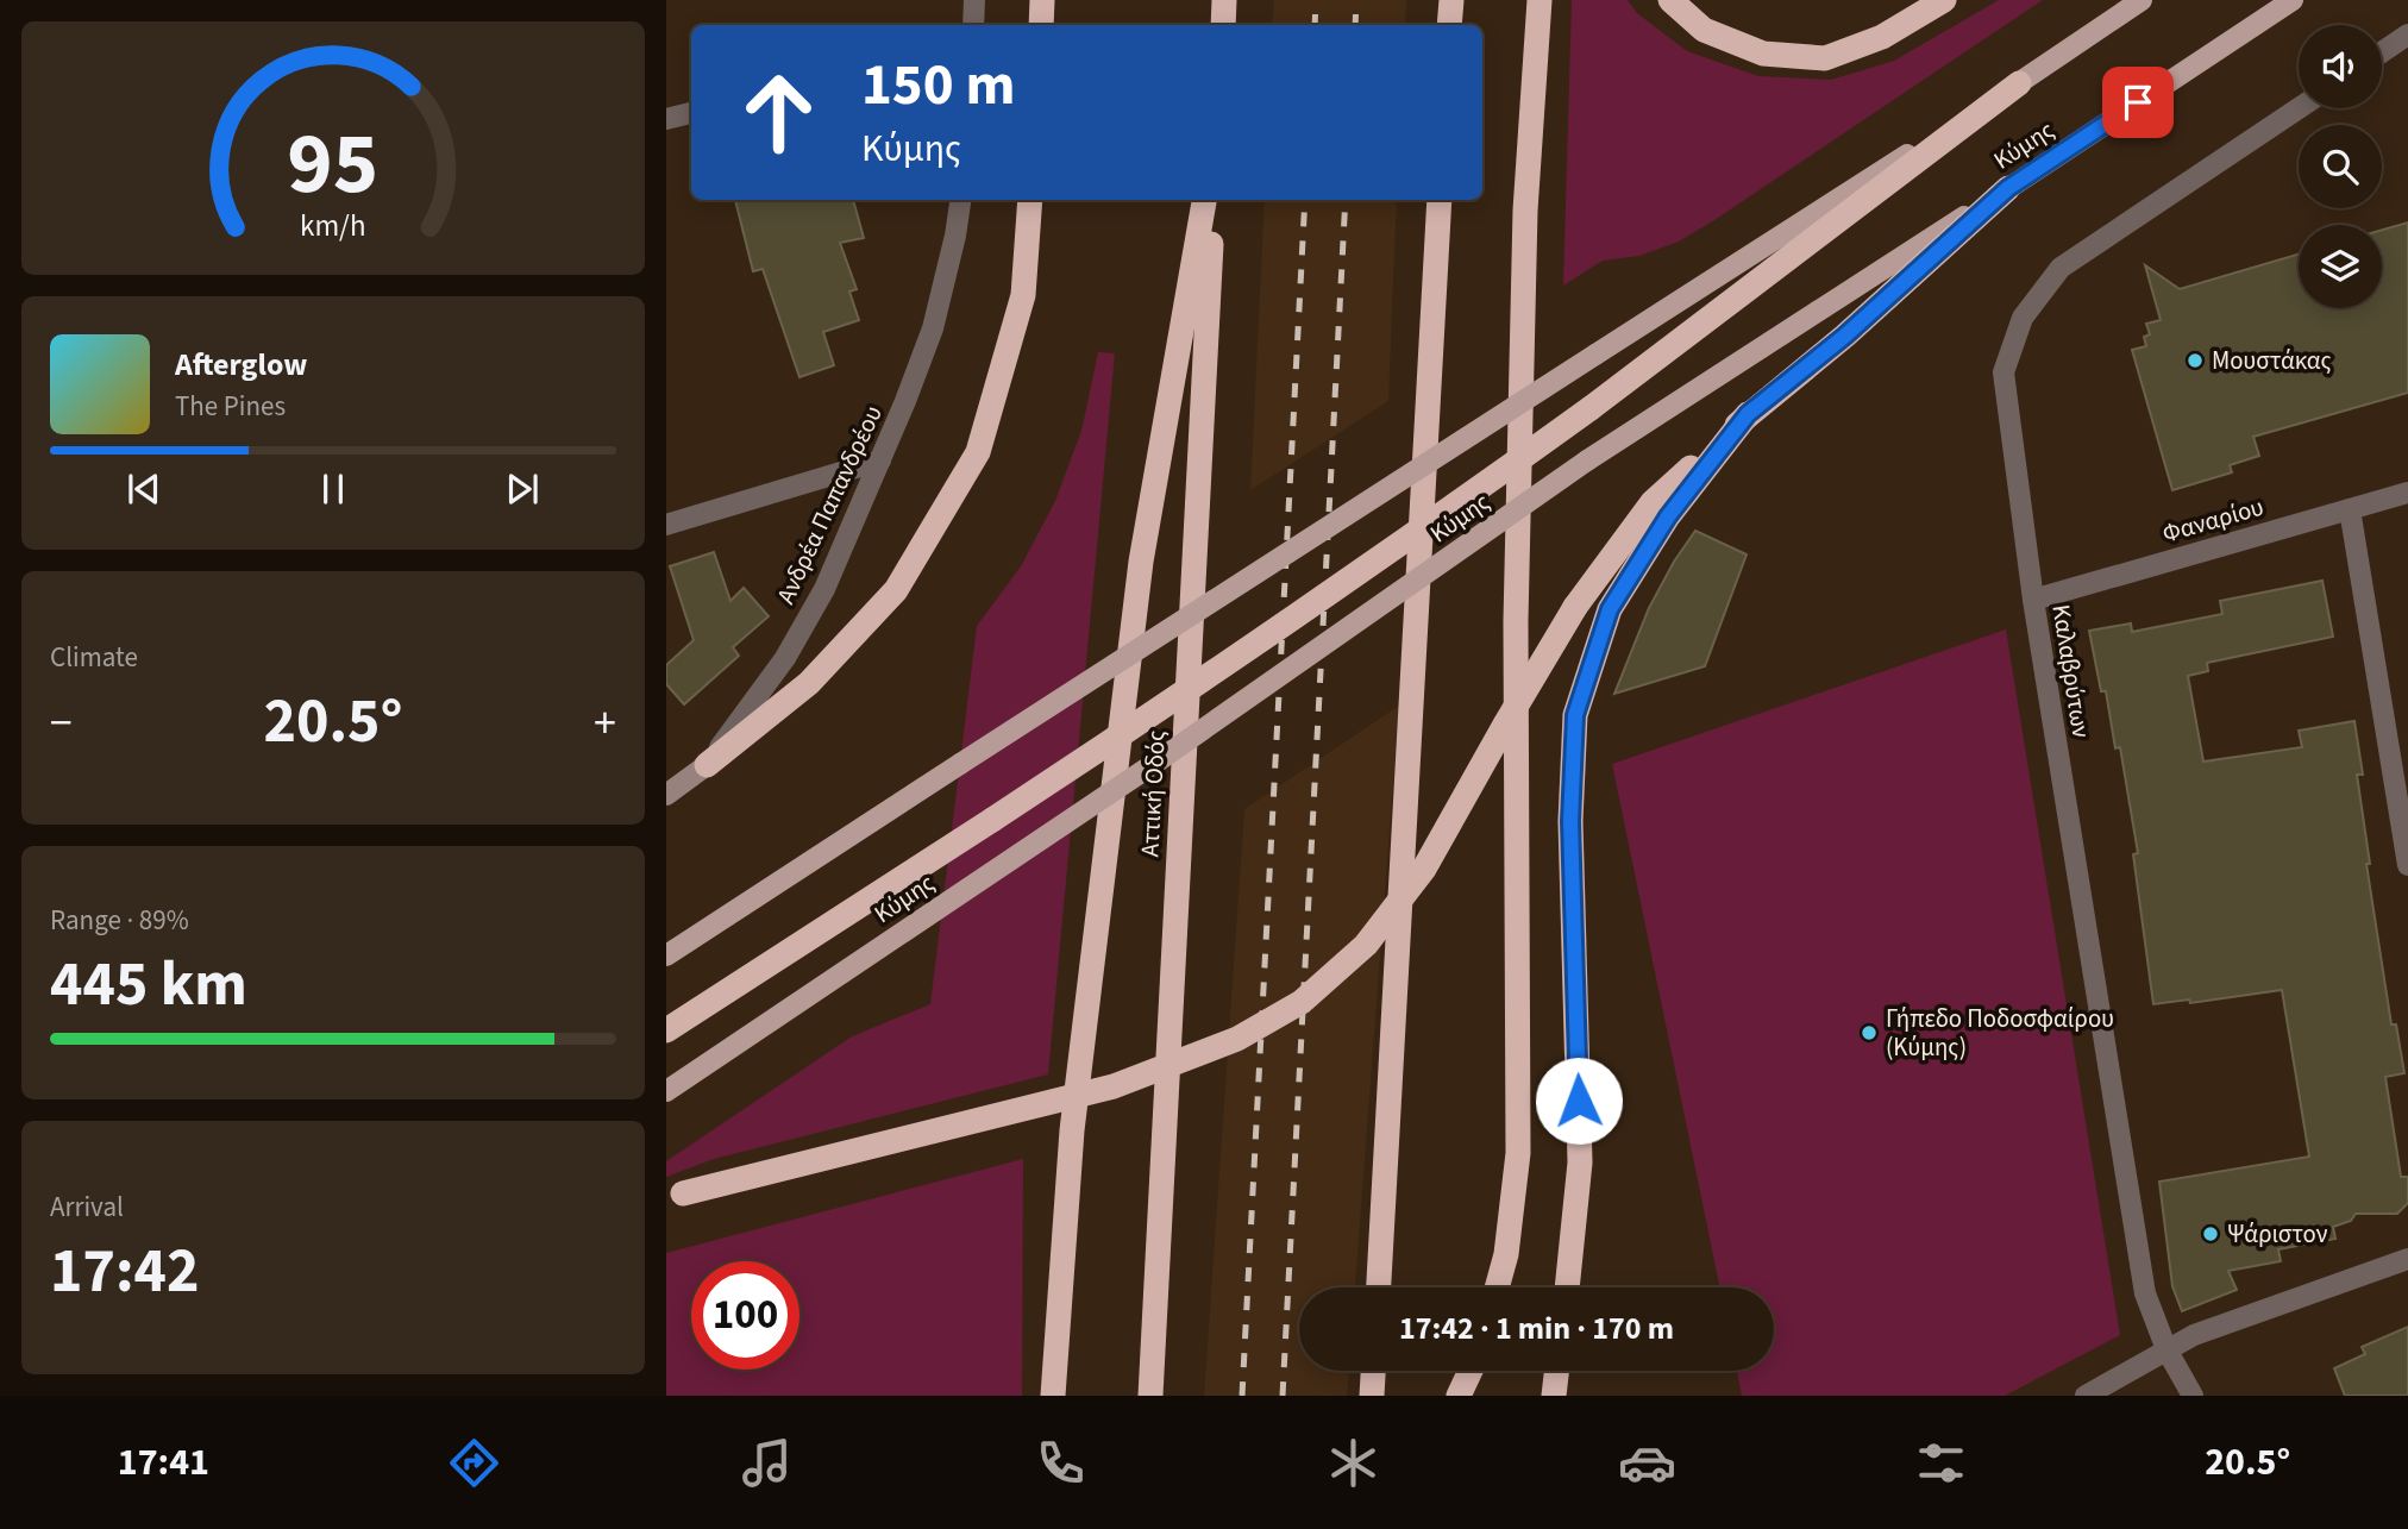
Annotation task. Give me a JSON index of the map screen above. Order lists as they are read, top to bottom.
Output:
{
  "streets": {
    "highway": ["Αττική Οδός"],
    "main road": ["Κύμης"],
    "street": ["Ανδρέα Παπανδρέου", "Φαναρίου", "Καλαβρύτων"]
  },
  "crossings": [
    ["Φαναρίου", "Καλαβρύτων"]
  ],
  "places": ["Μουστάκας", "Γήπεδο Ποδοσφαίρου (Κύμης)", "Ψάριστον"],
  "page": {
    "turn": ["150 m", "Κύμης"],
    "song": ["Afterglow", "The Pines"],
    "tile": [
      "Climate",
      ["Range · 89%", "445 km"],
      ["Arrival", "17:42"]
    ],
    "heat": ["−", "20.5°", "+"],
    "limit": "100",
    "trip": "17:42 · 1 min · 170 m",
    "tabs": ["17:41", "20.5°"],
    "gauge": ["95", "km/h"]
  }
}
